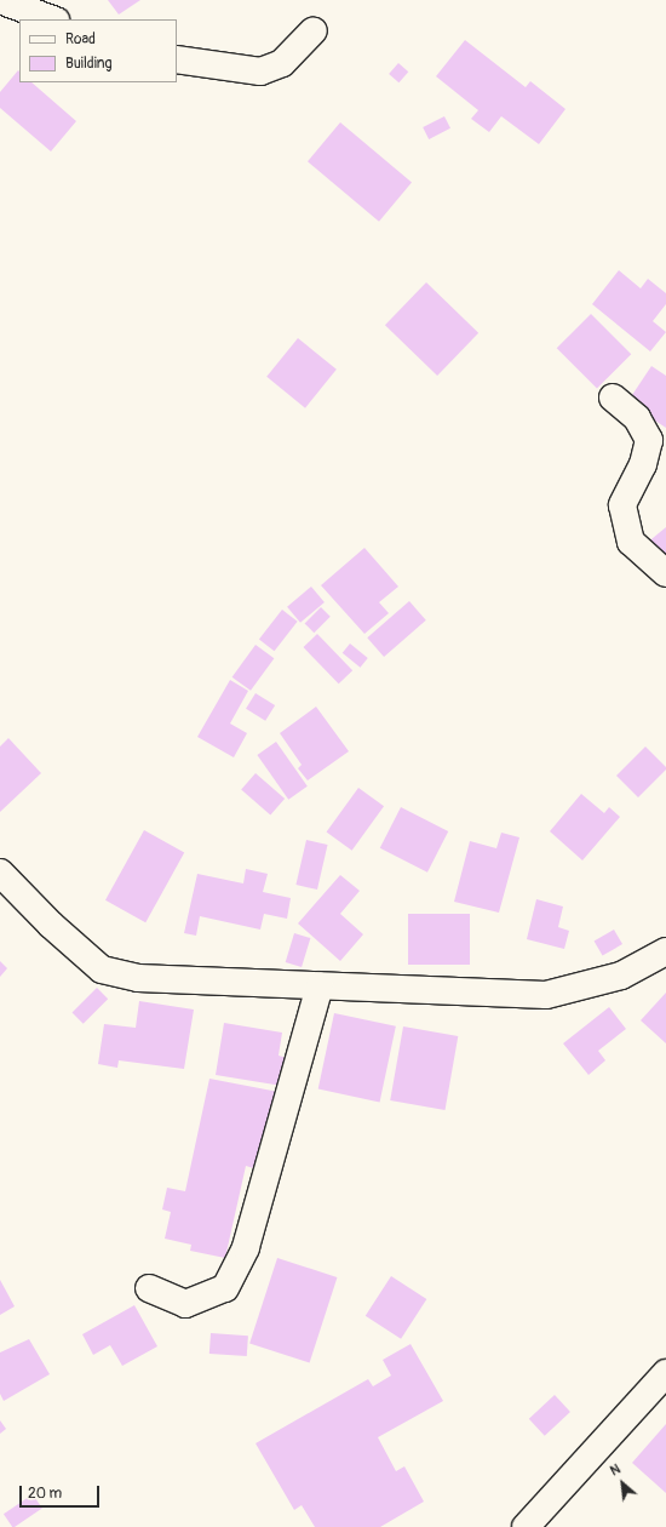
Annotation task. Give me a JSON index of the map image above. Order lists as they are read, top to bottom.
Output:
{
  "legend": ["Road", "Building"],
  "scale_bar": "20 m",
  "north": "top left"
}
